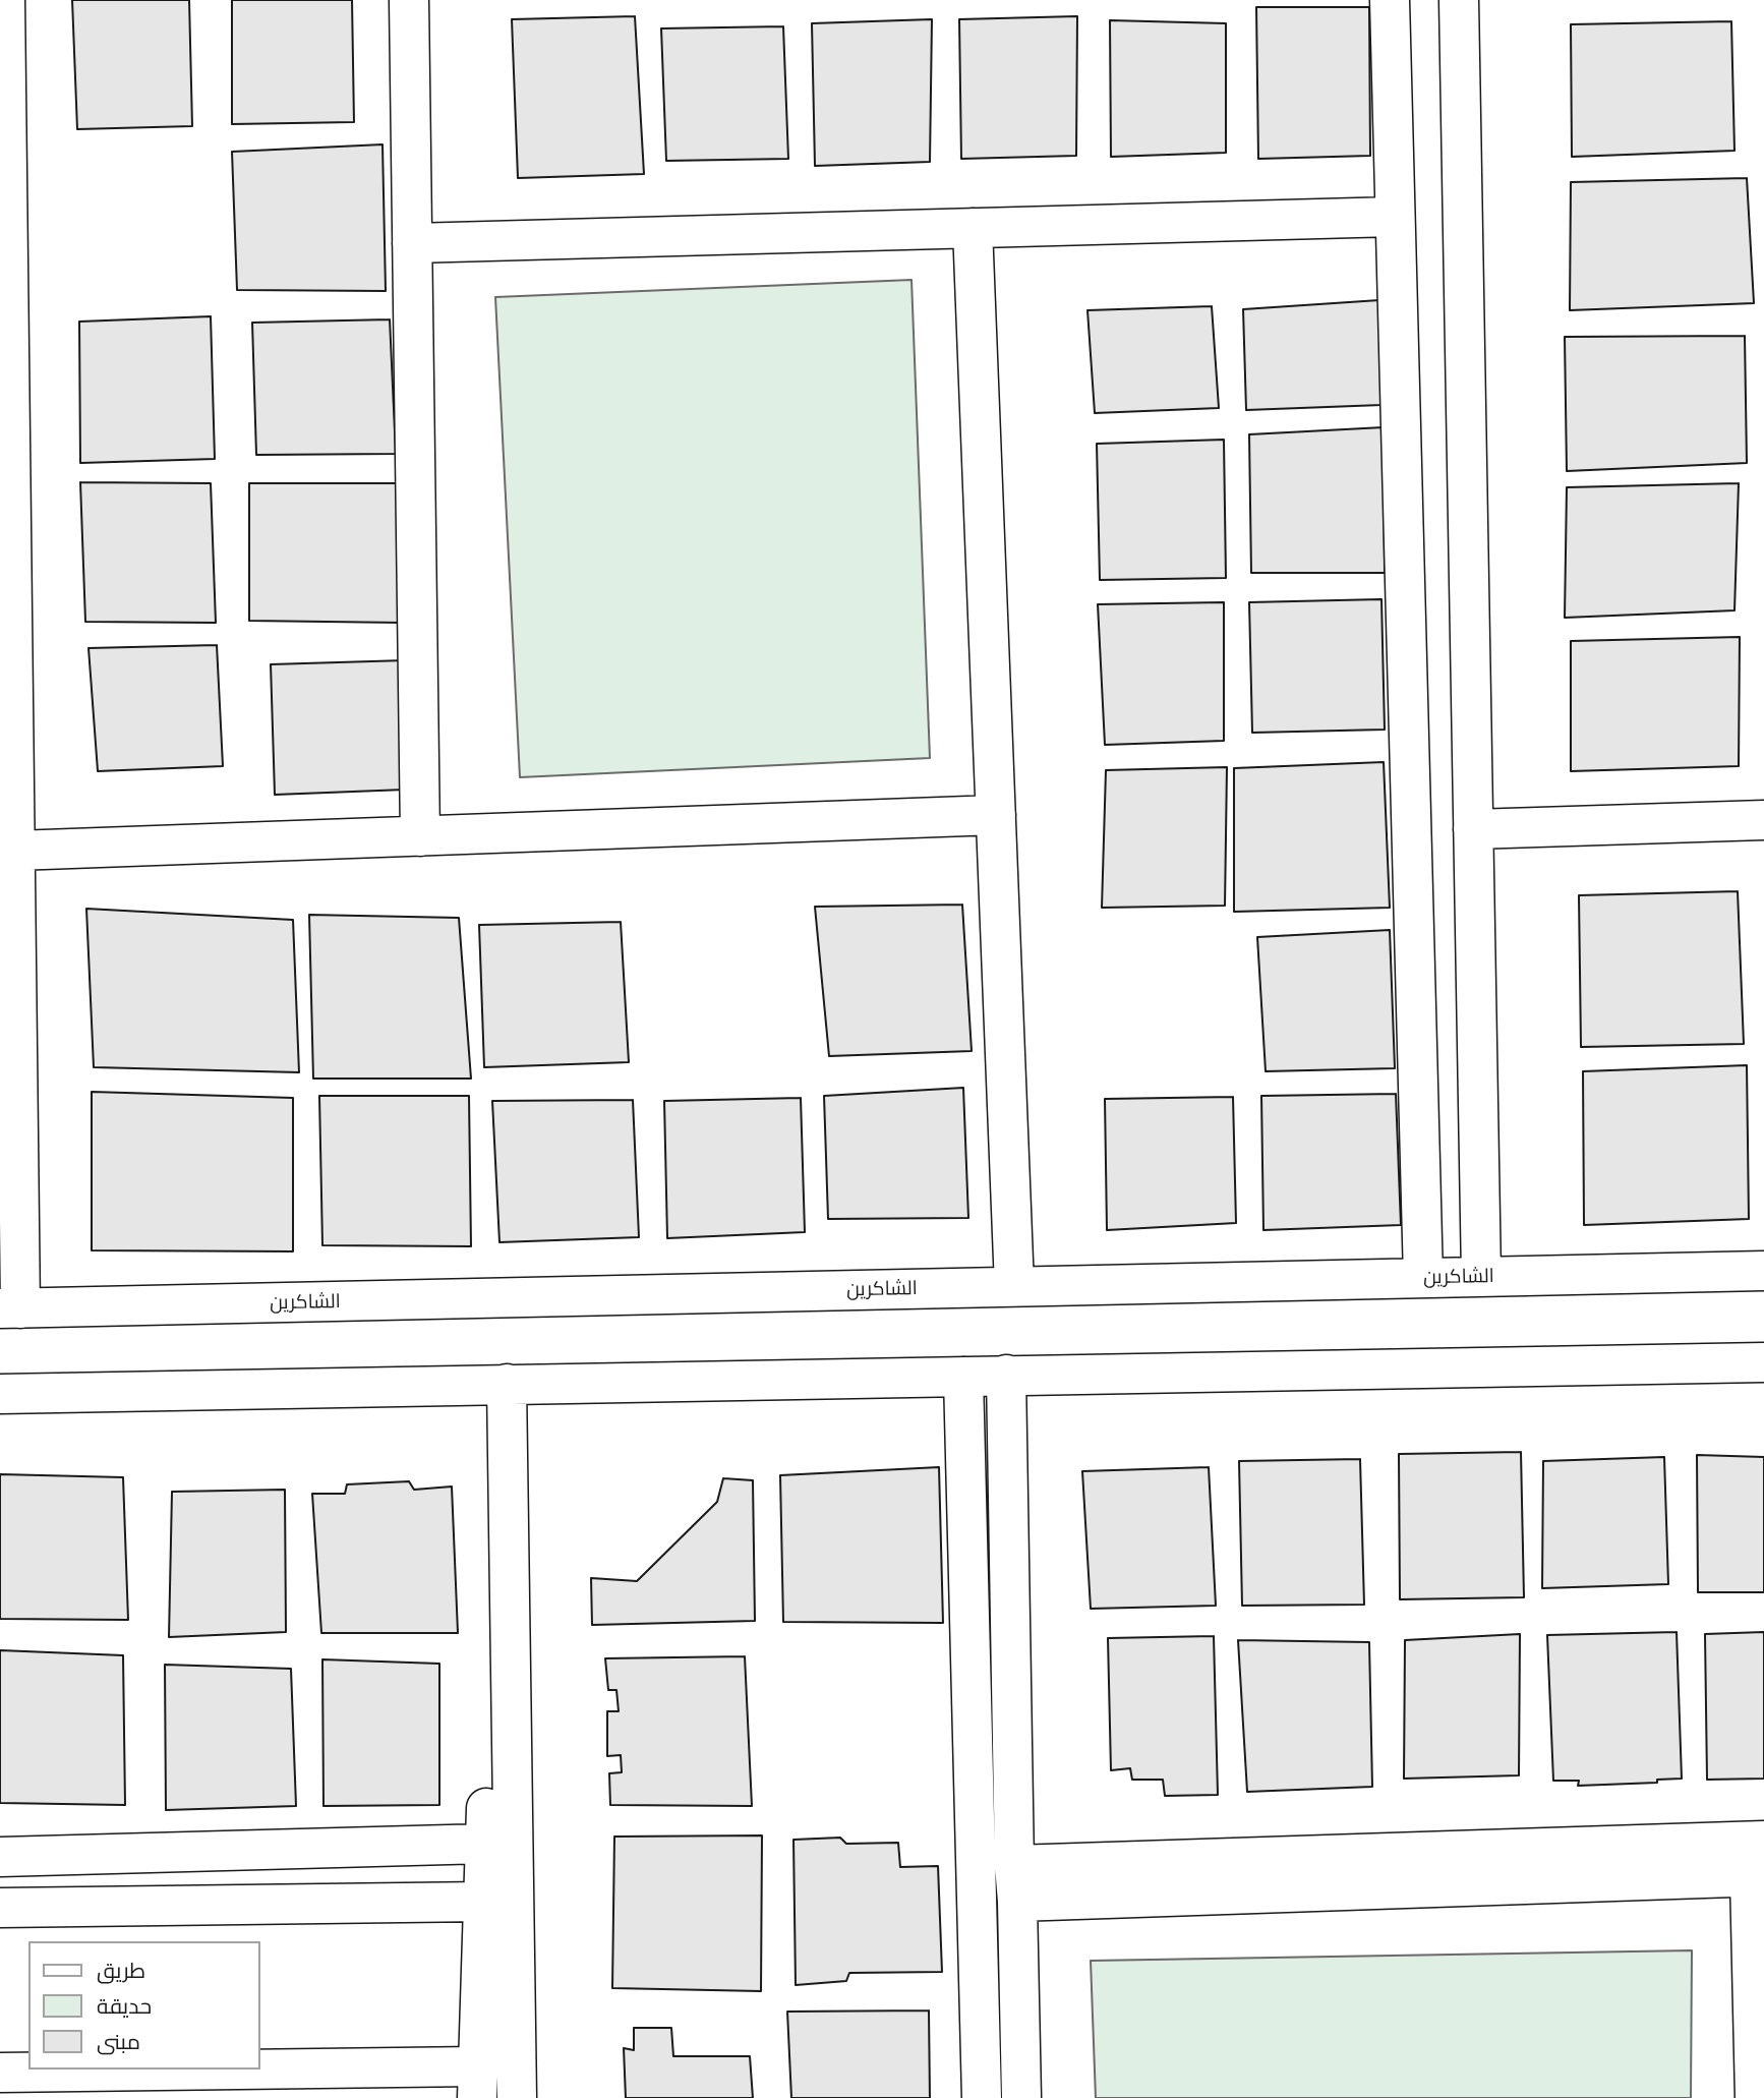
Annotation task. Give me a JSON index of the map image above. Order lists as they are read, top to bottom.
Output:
{
  "streets": {
    "street": ["الشاكرين"]
  },
  "legend": ["طريق", "حديقة", "مبنى"]
}
